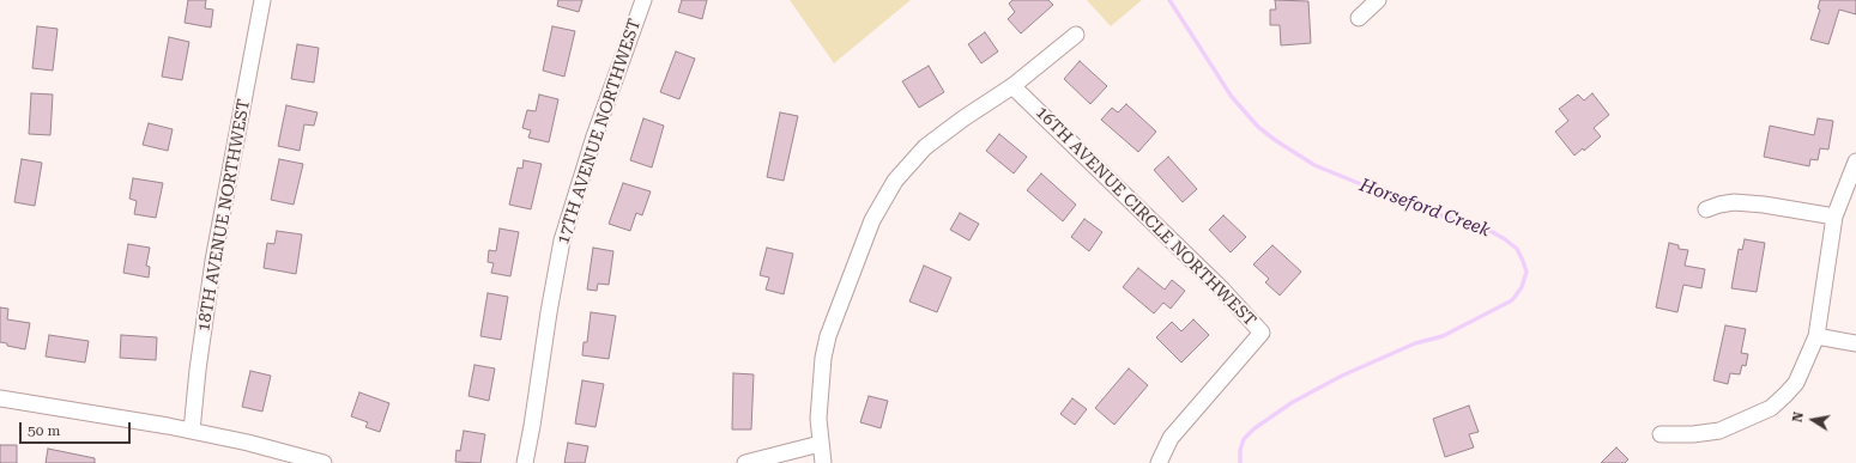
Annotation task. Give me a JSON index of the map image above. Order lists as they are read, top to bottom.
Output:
{
  "streets": {
    "street": ["17TH AVENUE NORTHWEST", "18TH AVENUE NORTHWEST", "16TH AVENUE CIRCLE NORTHWEST"]
  },
  "water": ["Horseford Creek"],
  "scale_bar": "50 m",
  "north": "left"
}
